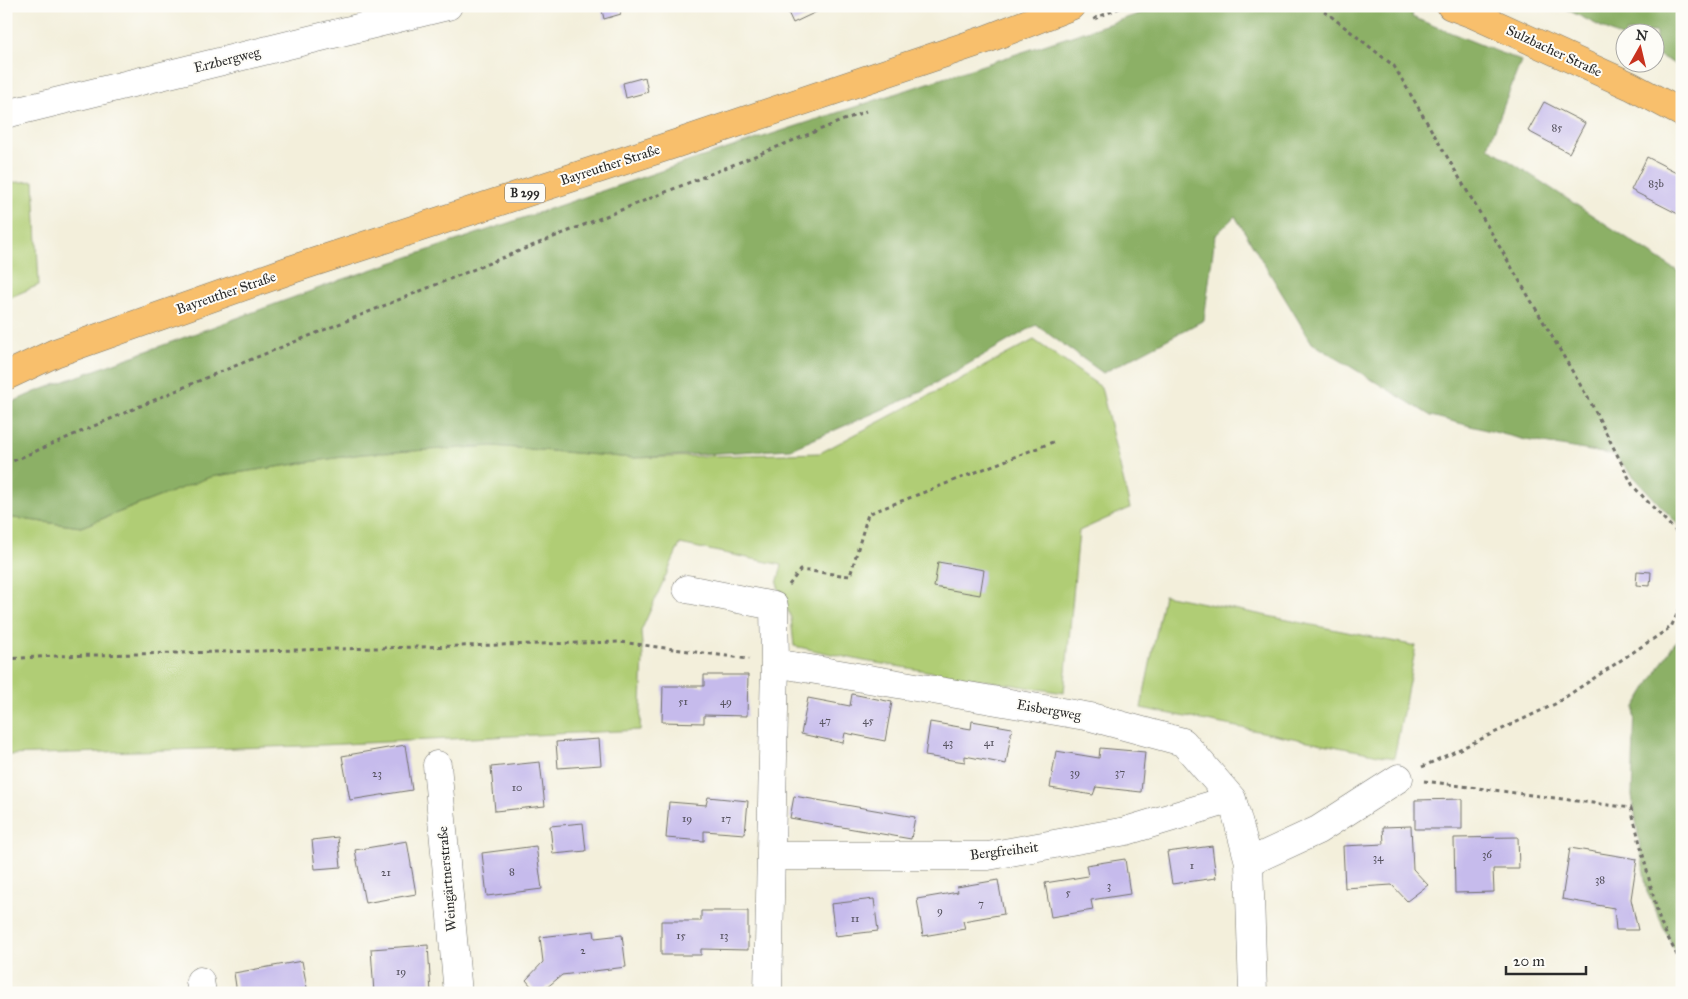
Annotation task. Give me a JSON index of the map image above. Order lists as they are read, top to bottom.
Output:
{
  "streets": {
    "main road": ["Sulzbacher Straße", "Bayreuther Straße", "B 299"],
    "street": [
      "Erzbergweg",
      "Eisbergweg",
      "Bergfreiheit",
      "Weingärtnerstraße"
    ]
  },
  "crossings": [
    ["Eisbergweg", "Bergfreiheit"]
  ],
  "house_numbers": [
    "85",
    "83b",
    "51",
    "49",
    "47",
    "45",
    "43",
    "41",
    "39",
    "37",
    "23",
    "10",
    "19",
    "17",
    "36",
    "34",
    "1",
    "8",
    "21",
    "38",
    "3",
    "5",
    "7",
    "9",
    "11",
    "15",
    "13",
    "2",
    "19"
  ],
  "scale_bar": "20 m",
  "north": "top"
}
